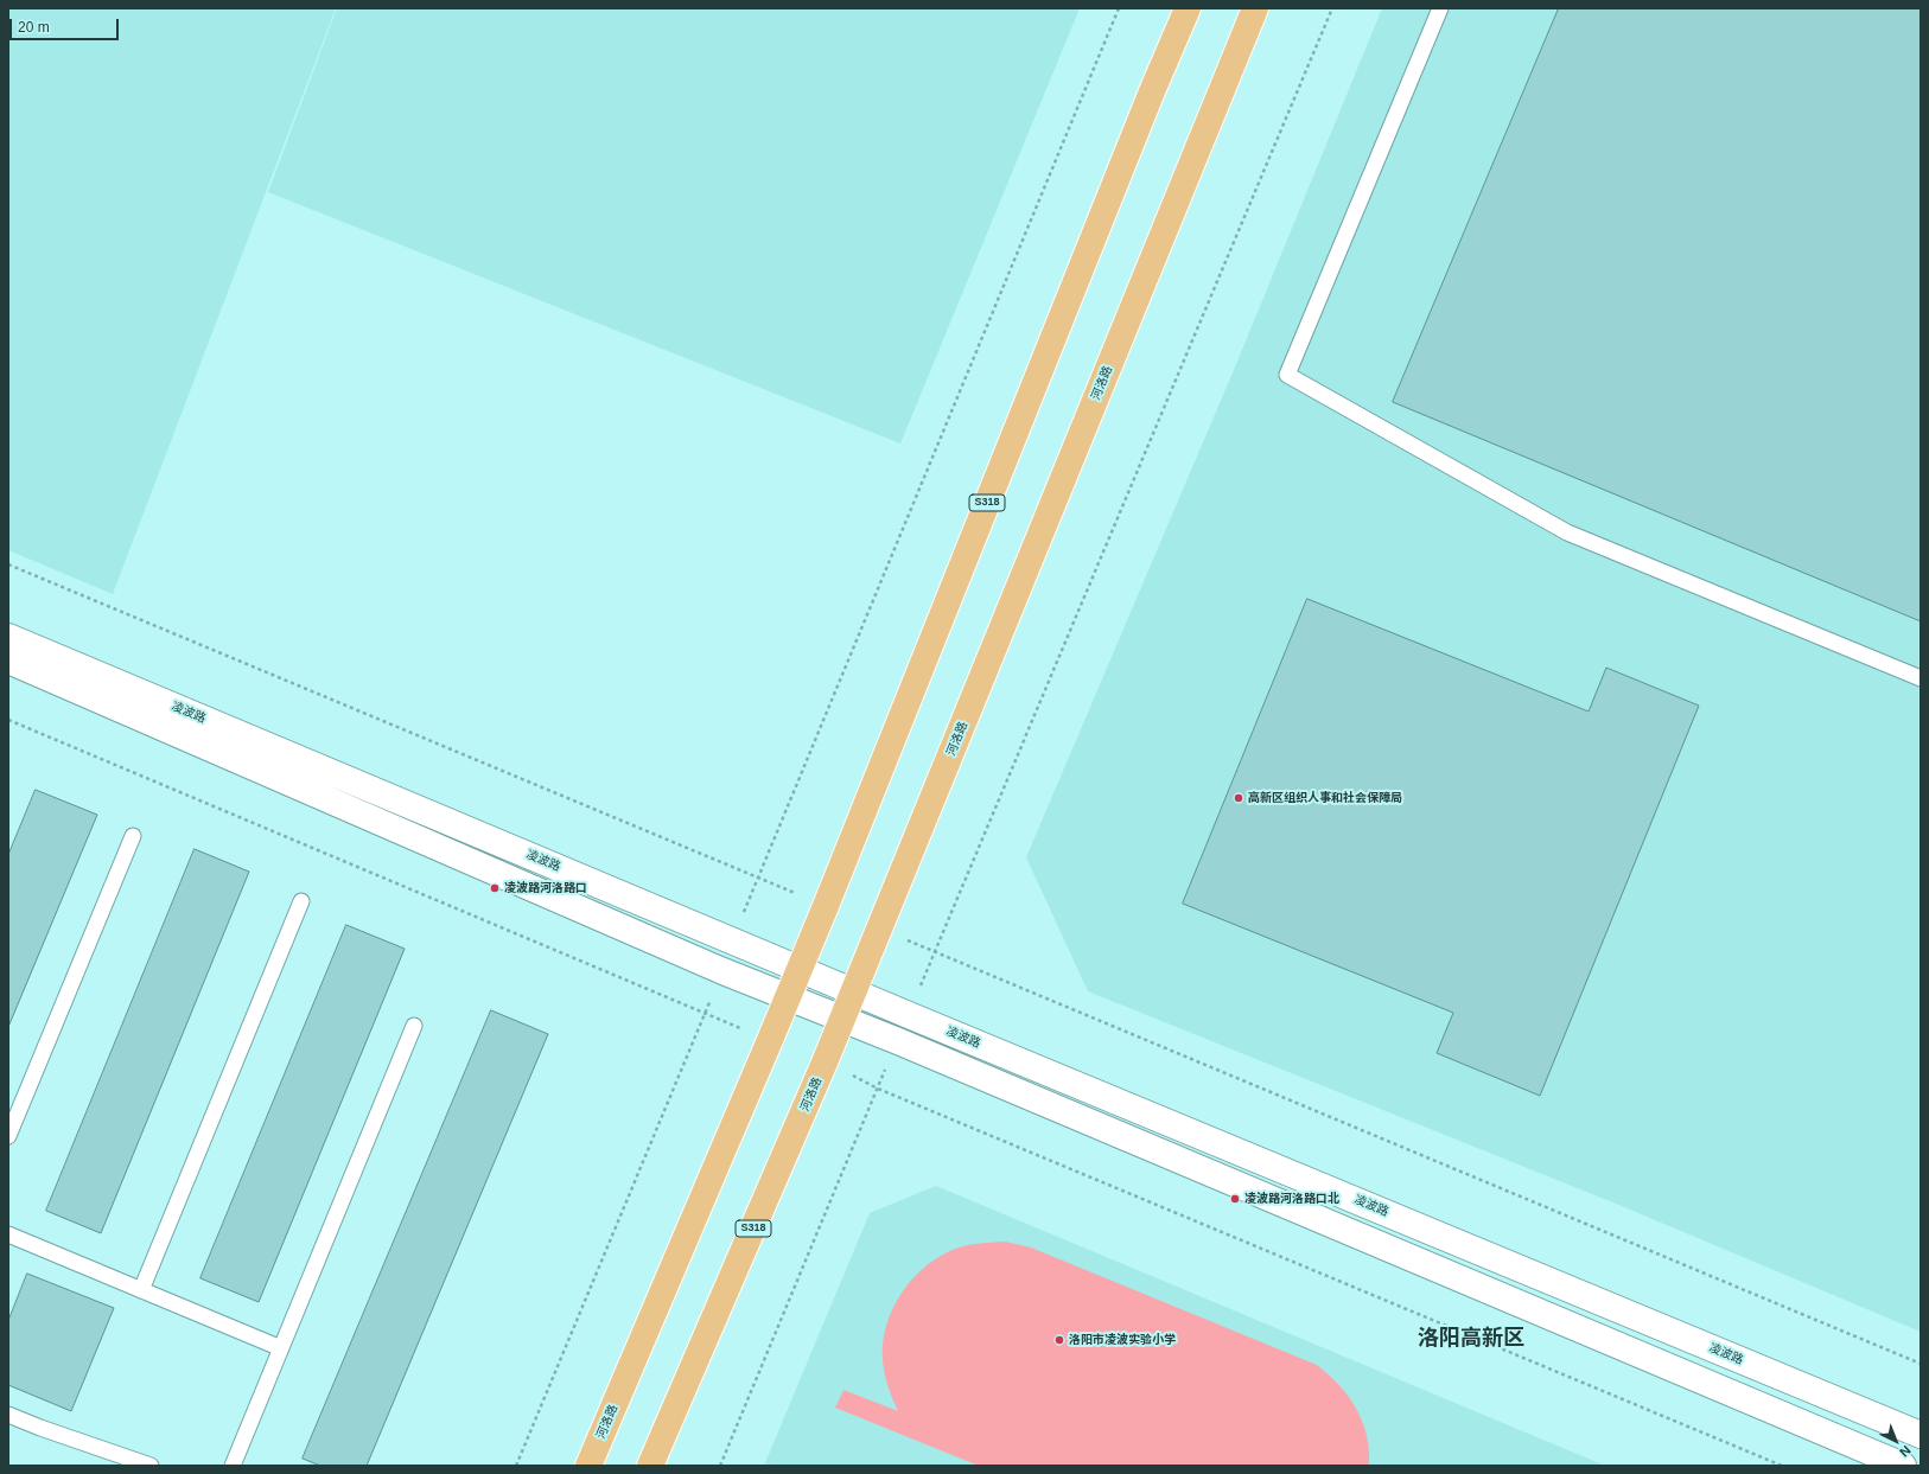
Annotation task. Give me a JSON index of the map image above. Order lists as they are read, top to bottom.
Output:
{
  "streets": {
    "main road": ["河洛路", "S318"],
    "street": ["凌波路"]
  },
  "crossings": [
    ["河洛路", "凌波路"]
  ],
  "districts": ["洛阳高新区"],
  "places": [
    "高新区组织人事和社会保障局",
    "凌波路河洛路口",
    "凌波路河洛路口北",
    "洛阳市凌波实验小学"
  ],
  "scale_bar": "20 m",
  "north": "bottom right"
}
